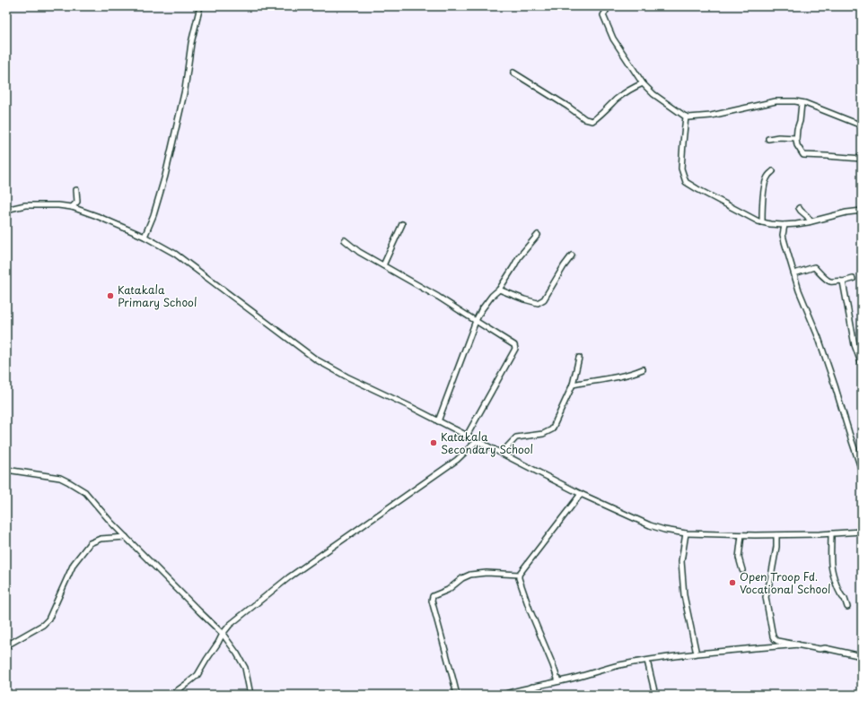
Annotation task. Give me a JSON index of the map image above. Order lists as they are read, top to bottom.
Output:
{
  "places": ["Katakala Primary School", "Katakala Secondary School", "Open Troop Fd. Vocational School"]
}
